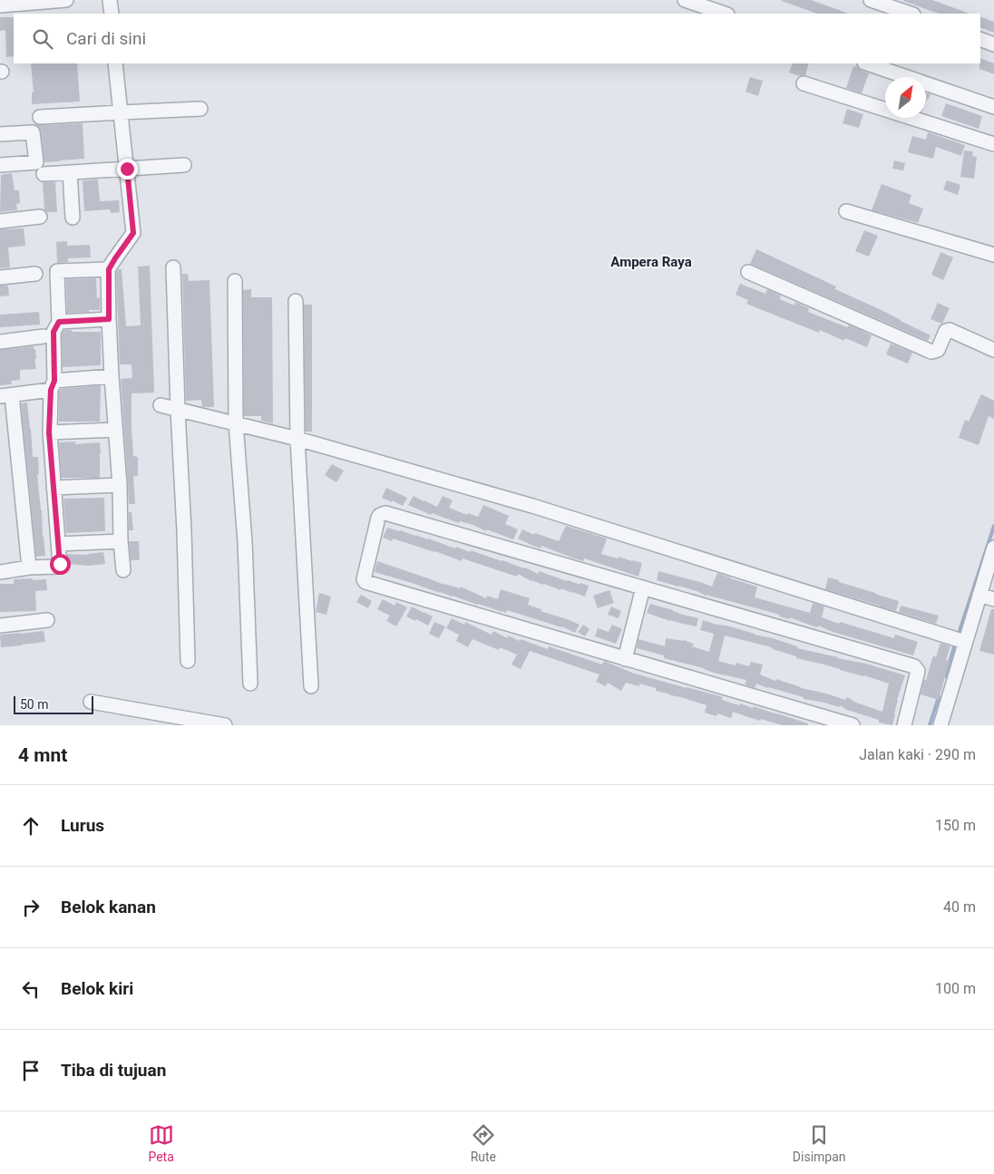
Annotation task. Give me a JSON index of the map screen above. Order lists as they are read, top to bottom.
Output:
{
  "districts": ["Ampera Raya"],
  "scale_bar": "50 m",
  "north": "top right",
  "page": {
    "search": "Cari di sini",
    "scale": "50 m",
    "heading": ["4 mnt", "Jalan kaki · 290 m"],
    "list": [
      ["Lurus", "150 m"],
      ["Belok kanan", "40 m"],
      ["Belok kiri", "100 m"],
      "Tiba di tujuan"
    ],
    "nav": ["Peta", "Rute", "Disimpan"]
  }
}
